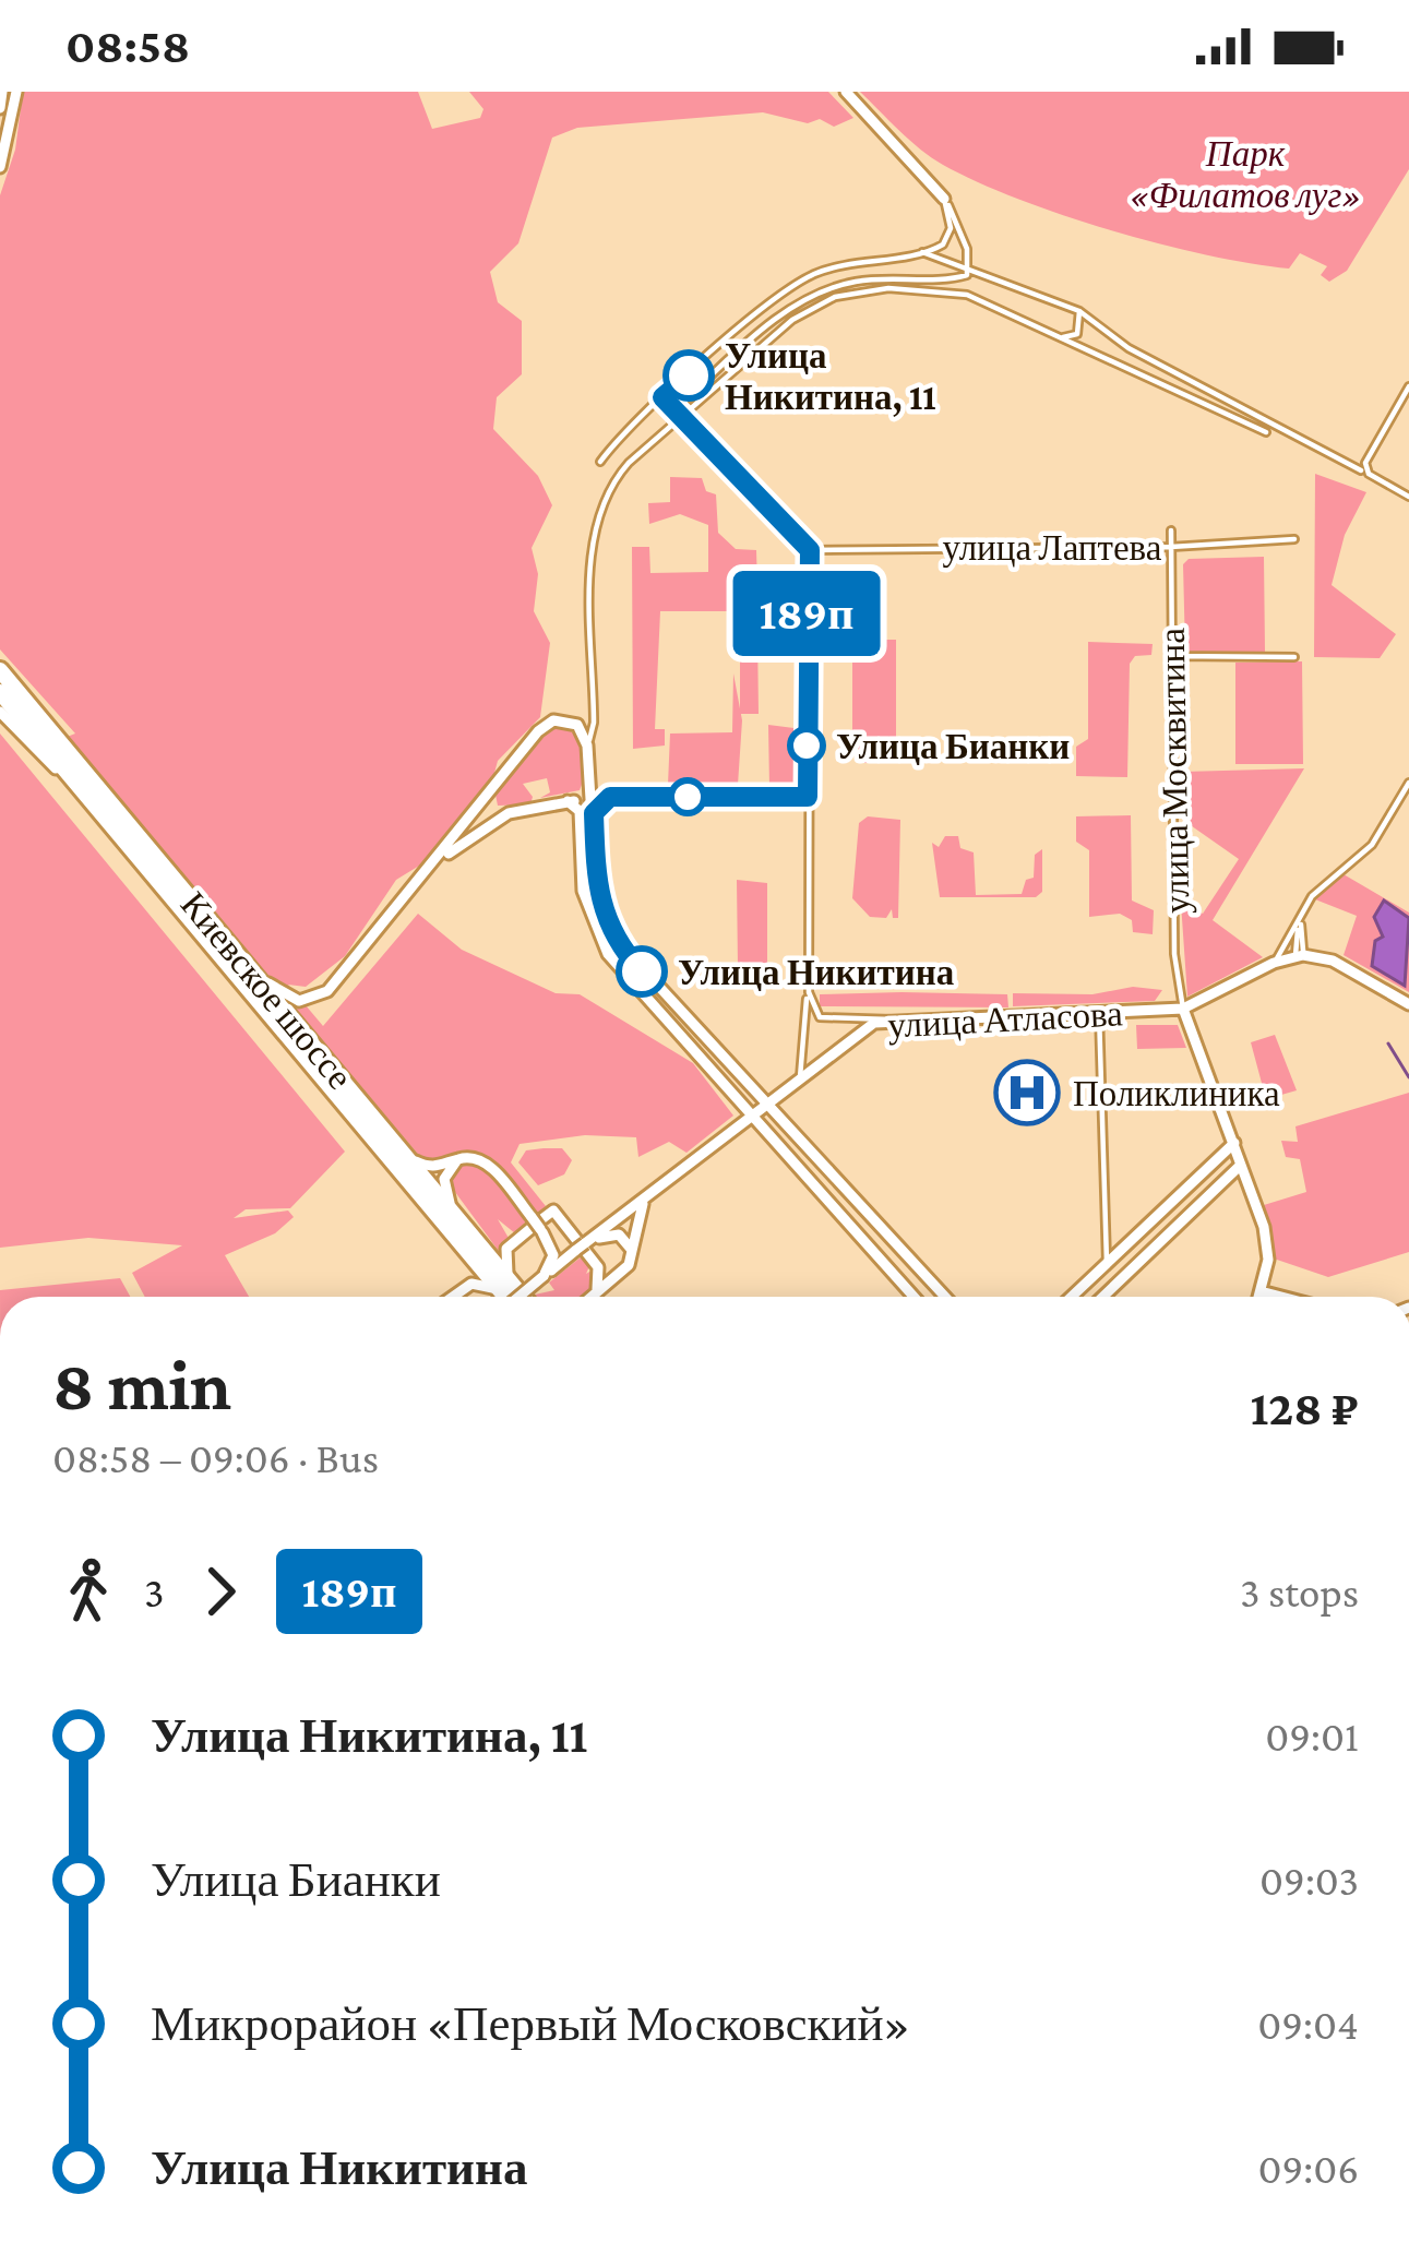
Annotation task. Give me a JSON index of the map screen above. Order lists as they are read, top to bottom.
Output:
{
  "streets": {
    "highway": ["Киевское шоссе"],
    "street": ["улица Лаптева", "улица Москвитина", "улица Атласова"]
  },
  "crossings": [
    ["улица Лаптева", "улица Москвитина"],
    ["улица Москвитина", "улица Атласова"],
    ["Киевское шоссе", "улица Атласова"]
  ],
  "parks": ["Парк «Филатов луг»"],
  "places": {
    "other": ["Улица Никитина, 11", "Улица Бианки", "Улица Никитина"],
    "hospital": ["Поликлиника"]
  },
  "lines": ["bus line 189п"],
  "page": {
    "status": "08:58",
    "on_map": "189п",
    "heading": ["8 min", "08:58 – 09:06 · Bus", "128 ₽"],
    "legs": ["3", "189п", "3 stops"],
    "list": [
      {
        "name": "Улица Никитина, 11",
        "value": "09:01"
      },
      {
        "name": "Улица Бианки",
        "value": "09:03"
      },
      {
        "name": "Микрорайон «Первый Московский»",
        "value": "09:04"
      },
      {
        "name": "Улица Никитина",
        "value": "09:06"
      }
    ]
  }
}
